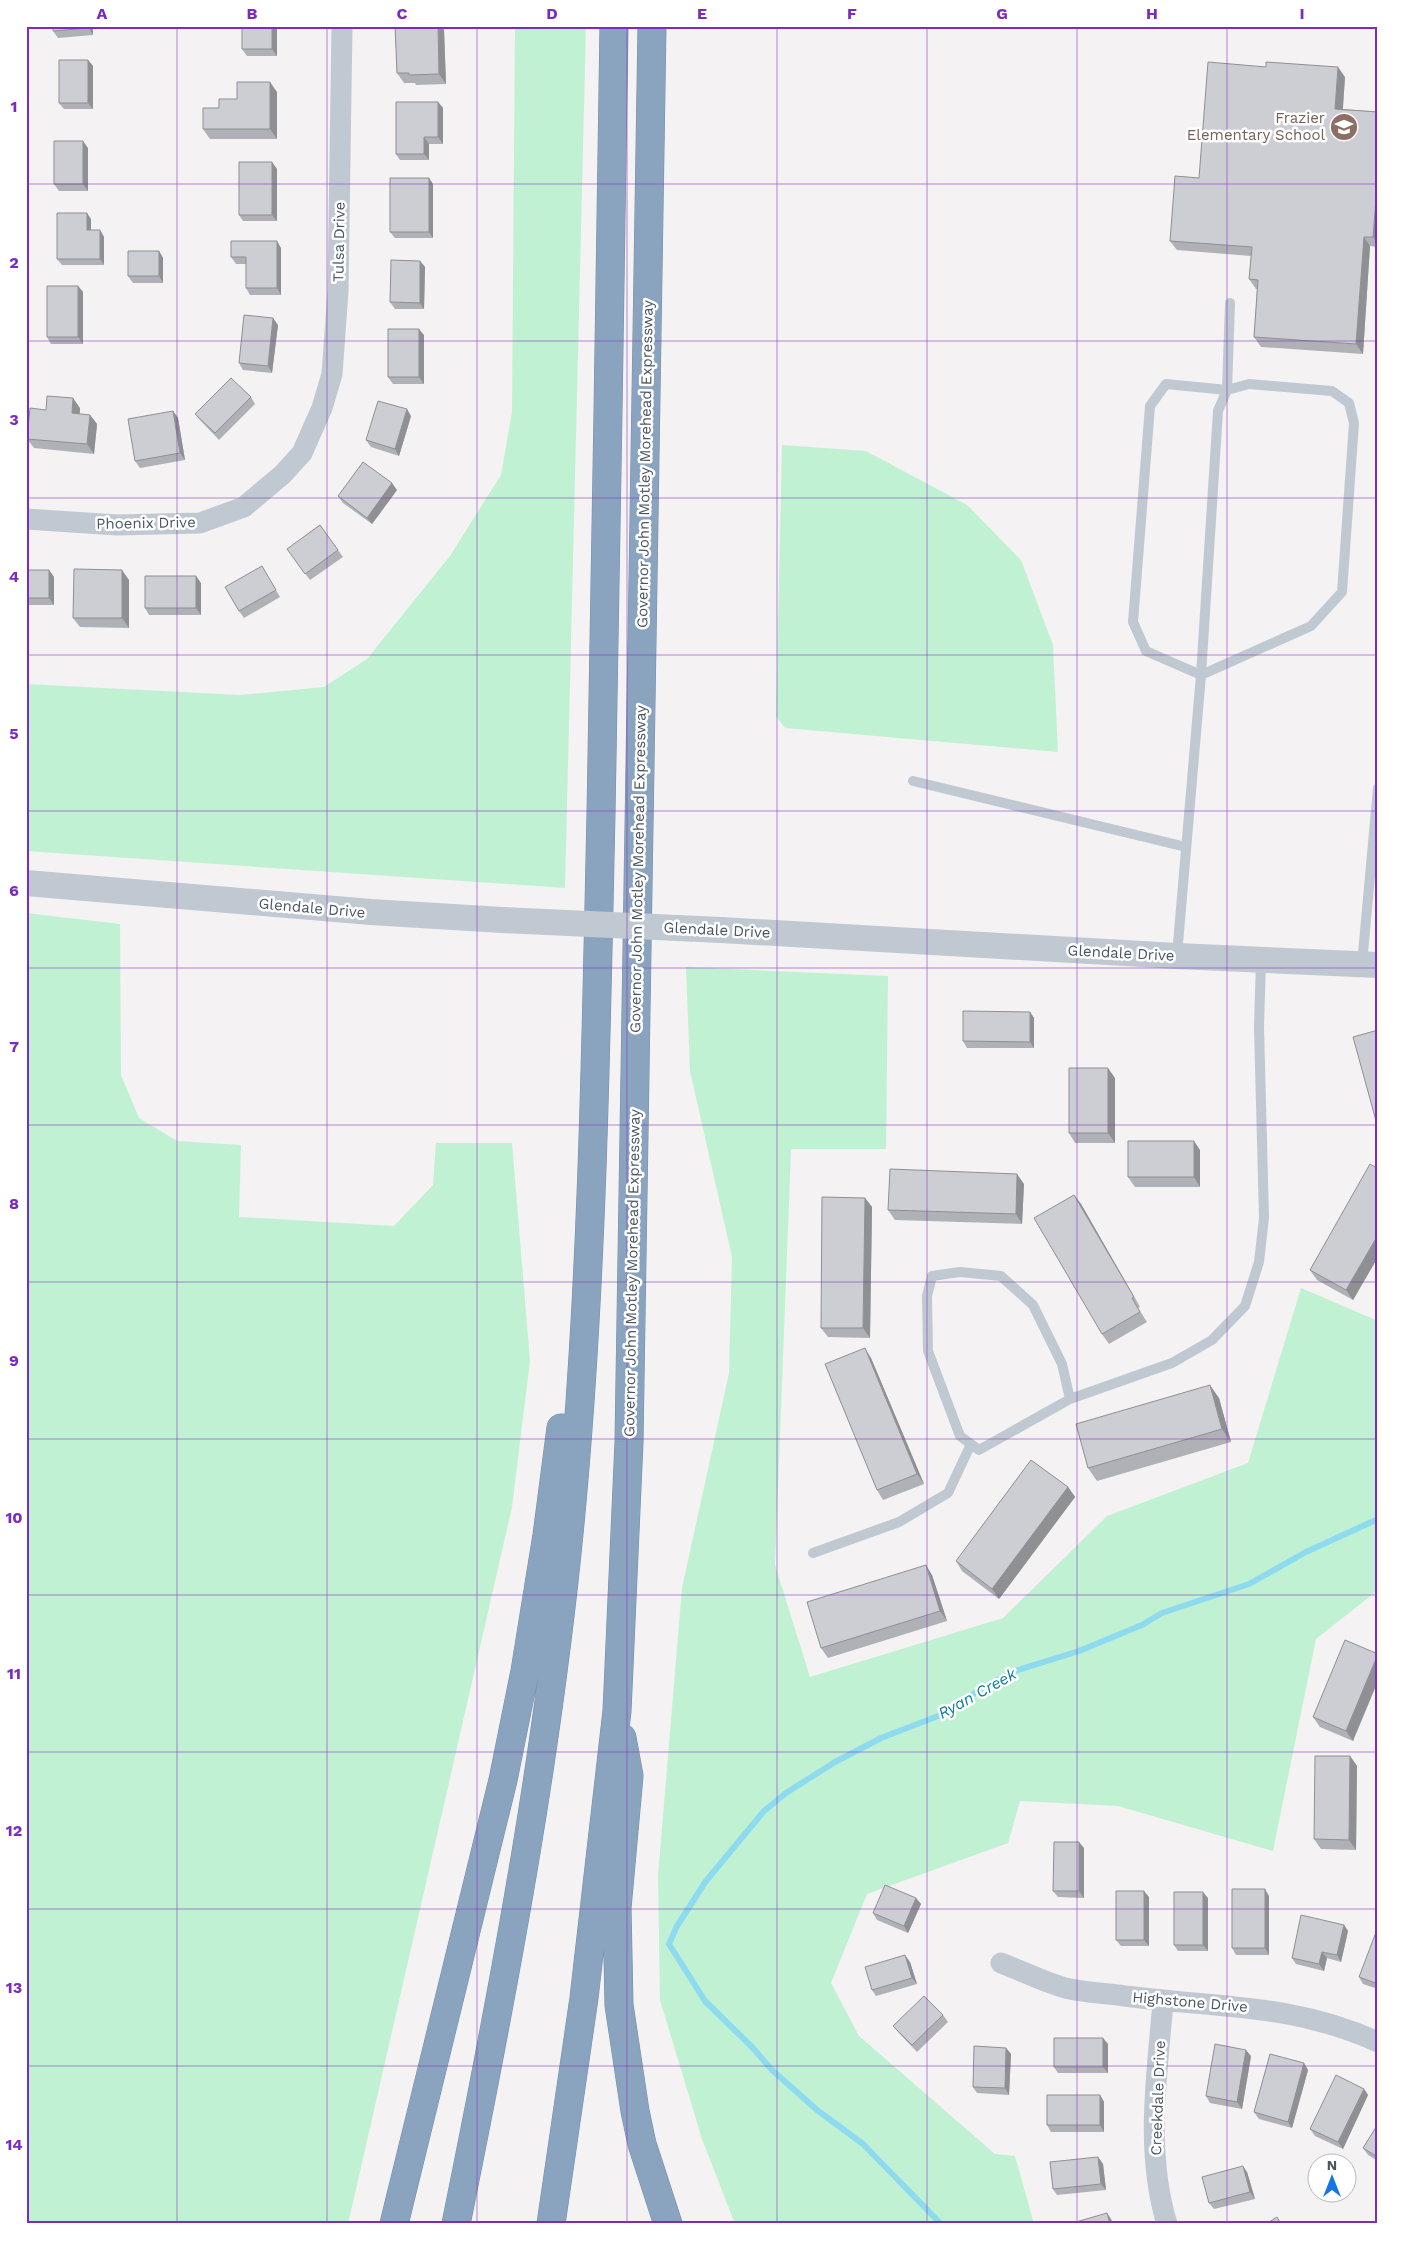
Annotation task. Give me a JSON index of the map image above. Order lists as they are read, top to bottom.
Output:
{
  "streets": {
    "highway": ["Governor John Motley Morehead Expressway"],
    "street": [
      "Tulsa Drive",
      "Phoenix Drive",
      "Glendale Drive",
      "Highstone Drive",
      "Creekdale Drive"
    ]
  },
  "crossings": [
    ["Tulsa Drive", "Phoenix Drive"],
    ["Highstone Drive", "Creekdale Drive"]
  ],
  "water": ["Ryan Creek"],
  "places": {
    "school or university": ["Frazier Elementary School"]
  },
  "north": "top",
  "grid": {
    "columns": [
      "A",
      "B",
      "C",
      "D",
      "E",
      "F",
      "G",
      "H",
      "I"
    ],
    "rows": [
      "1",
      "2",
      "3",
      "4",
      "5",
      "6",
      "7",
      "8",
      "9",
      "10",
      "11",
      "12",
      "13",
      "14"
    ]
  }
}
